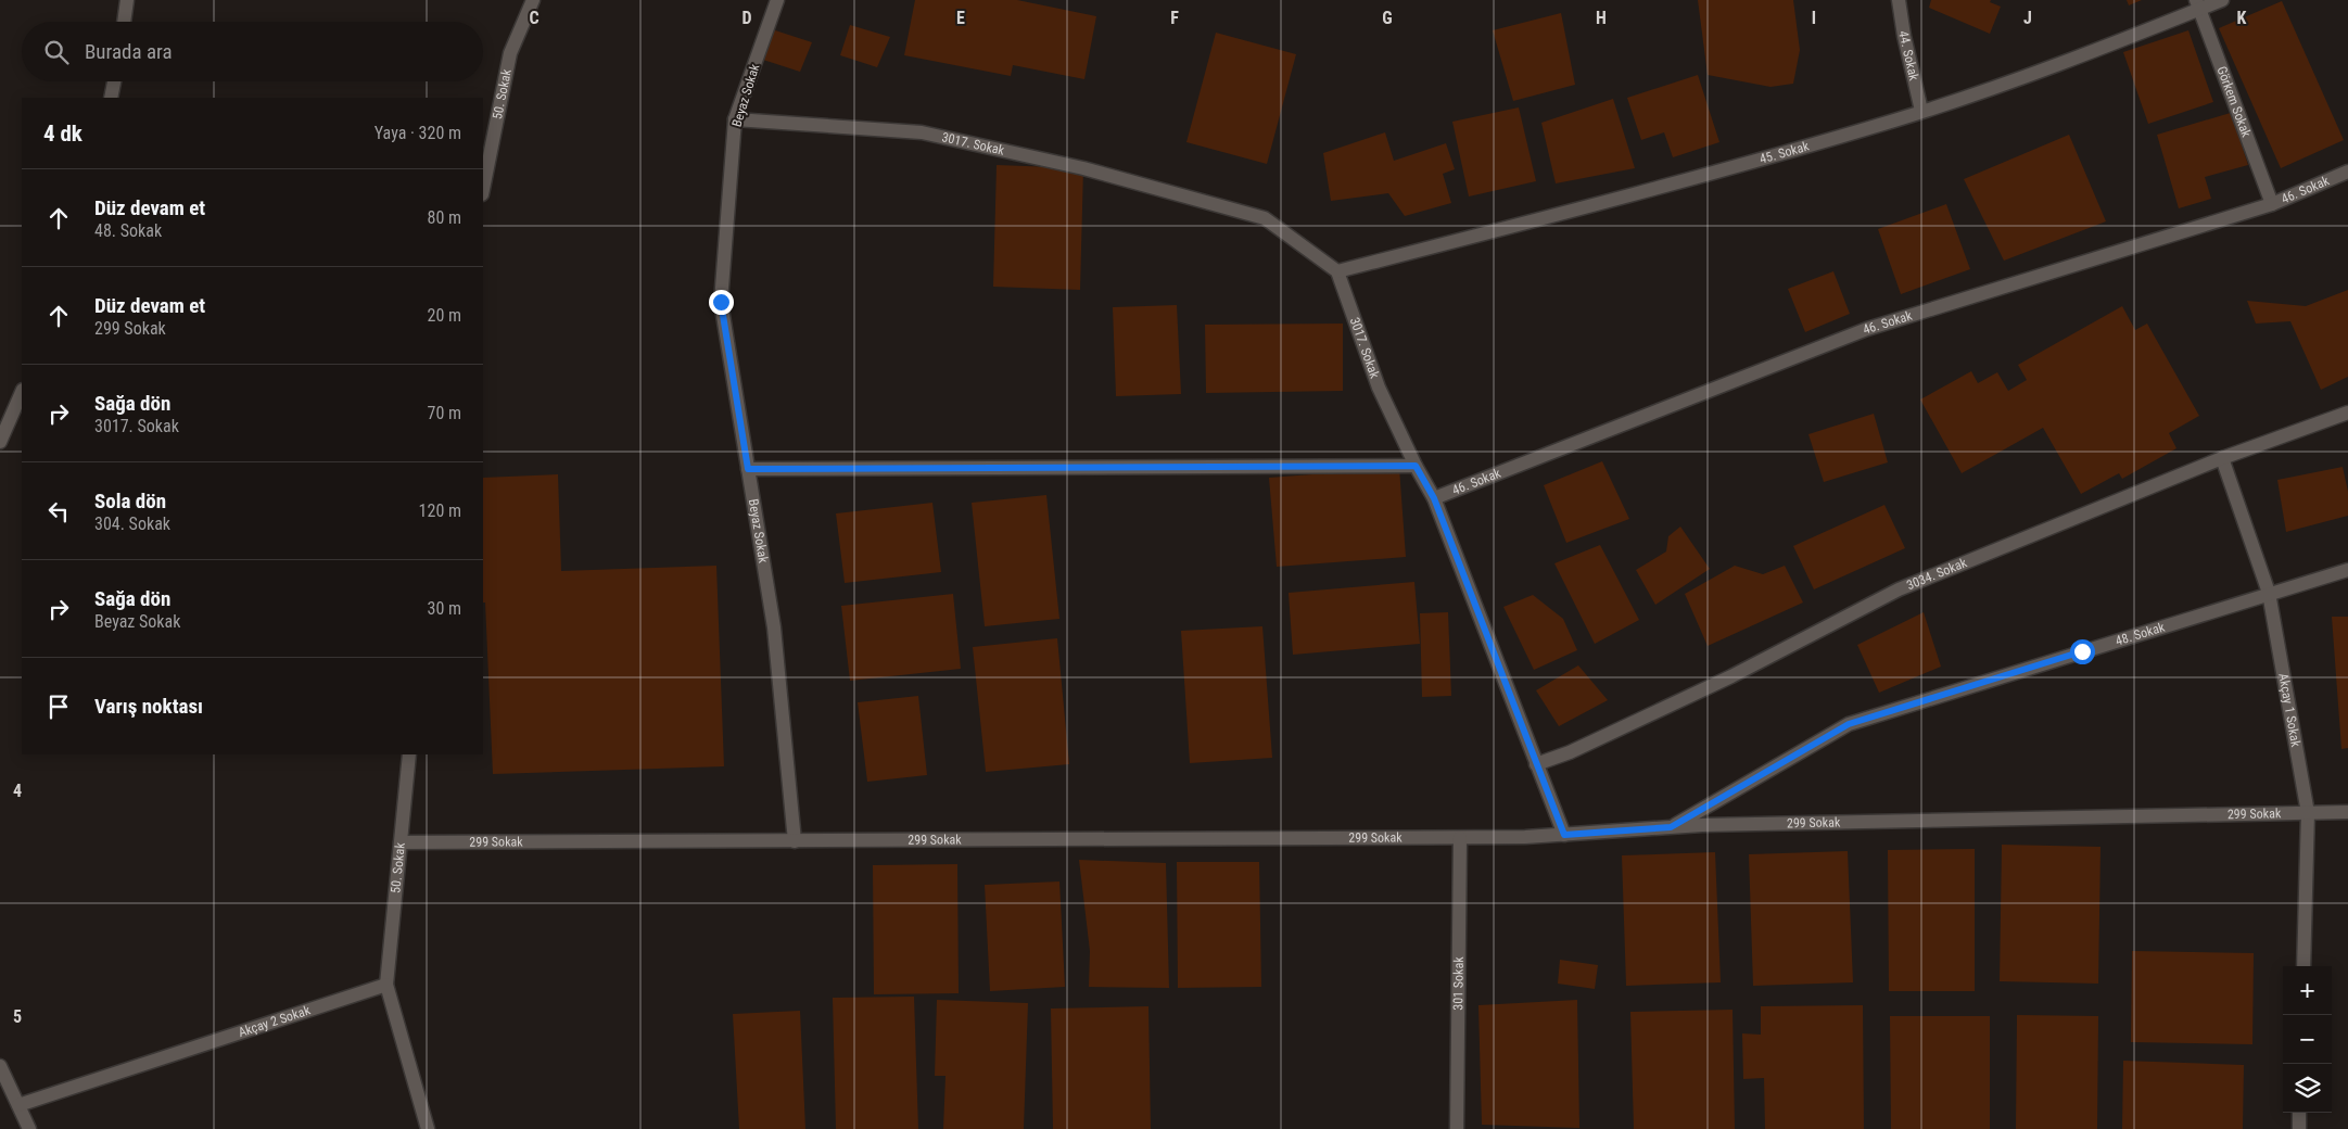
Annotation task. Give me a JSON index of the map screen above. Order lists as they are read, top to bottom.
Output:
{
  "streets": {
    "street": [
      "44. Sokak",
      "50. Sokak",
      "Beyaz Sokak",
      "Görkem Sokak",
      "3017. Sokak",
      "45. Sokak",
      "46. Sokak",
      "3034. Sokak",
      "48. Sokak",
      "Akçay 1 Sokak",
      "299 Sokak",
      "301 Sokak",
      "Akçay 2 Sokak"
    ]
  },
  "crossings": [
    ["44. Sokak", "45. Sokak"],
    ["50. Sokak", "299 Sokak"],
    ["50. Sokak", "Akçay 2 Sokak"],
    ["Beyaz Sokak", "3017. Sokak"],
    ["Beyaz Sokak", "299 Sokak"],
    ["Görkem Sokak", "45. Sokak"],
    ["Görkem Sokak", "46. Sokak"],
    ["3017. Sokak", "45. Sokak"],
    ["3017. Sokak", "46. Sokak"],
    ["3017. Sokak", "3034. Sokak"],
    ["3017. Sokak", "299 Sokak"],
    ["3034. Sokak", "Akçay 1 Sokak"],
    ["48. Sokak", "Akçay 1 Sokak"],
    ["48. Sokak", "299 Sokak"],
    ["Akçay 1 Sokak", "299 Sokak"],
    ["299 Sokak", "301 Sokak"]
  ],
  "page": {
    "search": "Burada ara",
    "heading": ["4 dk", "Yaya · 320 m"],
    "list": [
      ["Düz devam et", "48. Sokak", "80 m"],
      ["Düz devam et", "299 Sokak", "20 m"],
      ["Sağa dön", "3017. Sokak", "70 m"],
      ["Sola dön", "304. Sokak", "120 m"],
      ["Sağa dön", "Beyaz Sokak", "30 m"],
      "Varış noktası"
    ],
    "map_buttons": ["+", "−"]
  },
  "grid": {
    "columns": [
      "C",
      "D",
      "E",
      "F",
      "G",
      "H",
      "I",
      "J",
      "K"
    ],
    "rows": ["4", "5"]
  }
}
